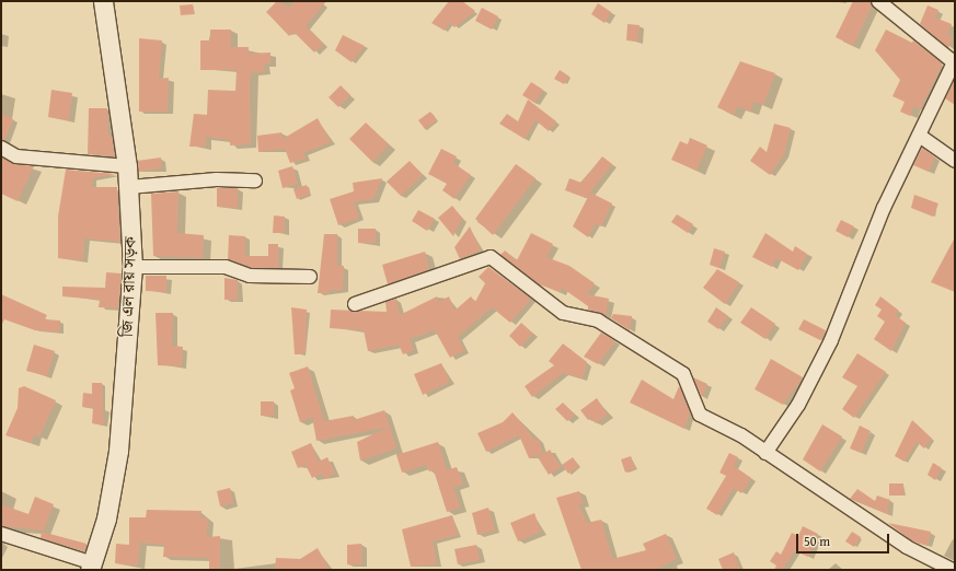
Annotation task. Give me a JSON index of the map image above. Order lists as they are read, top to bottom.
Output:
{
  "streets": {
    "main road": ["জি এল রায় সড়ক"]
  },
  "scale_bar": "50 m"
}
